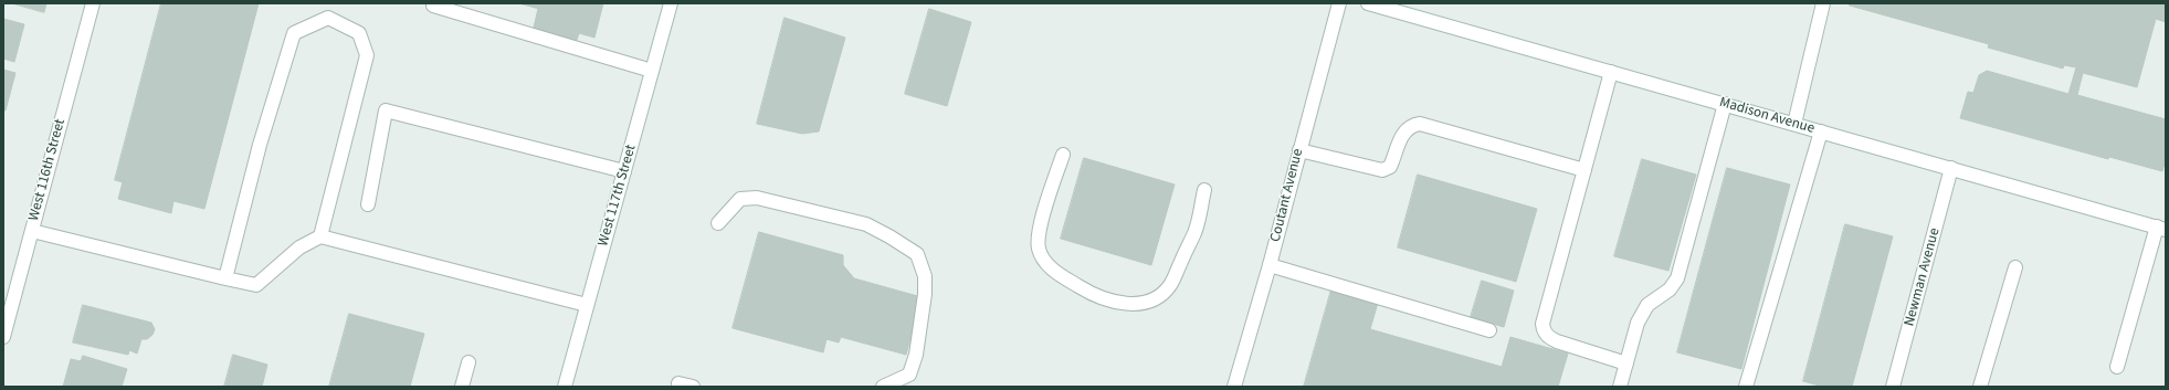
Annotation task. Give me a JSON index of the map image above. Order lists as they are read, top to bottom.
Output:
{
  "streets": {
    "main road": [
      "Madison Avenue",
      "West 116th Street",
      "West 117th Street",
      "Coutant Avenue",
      "Newman Avenue"
    ]
  },
  "crossings": [
    ["Madison Avenue", "Newman Avenue"]
  ]
}
